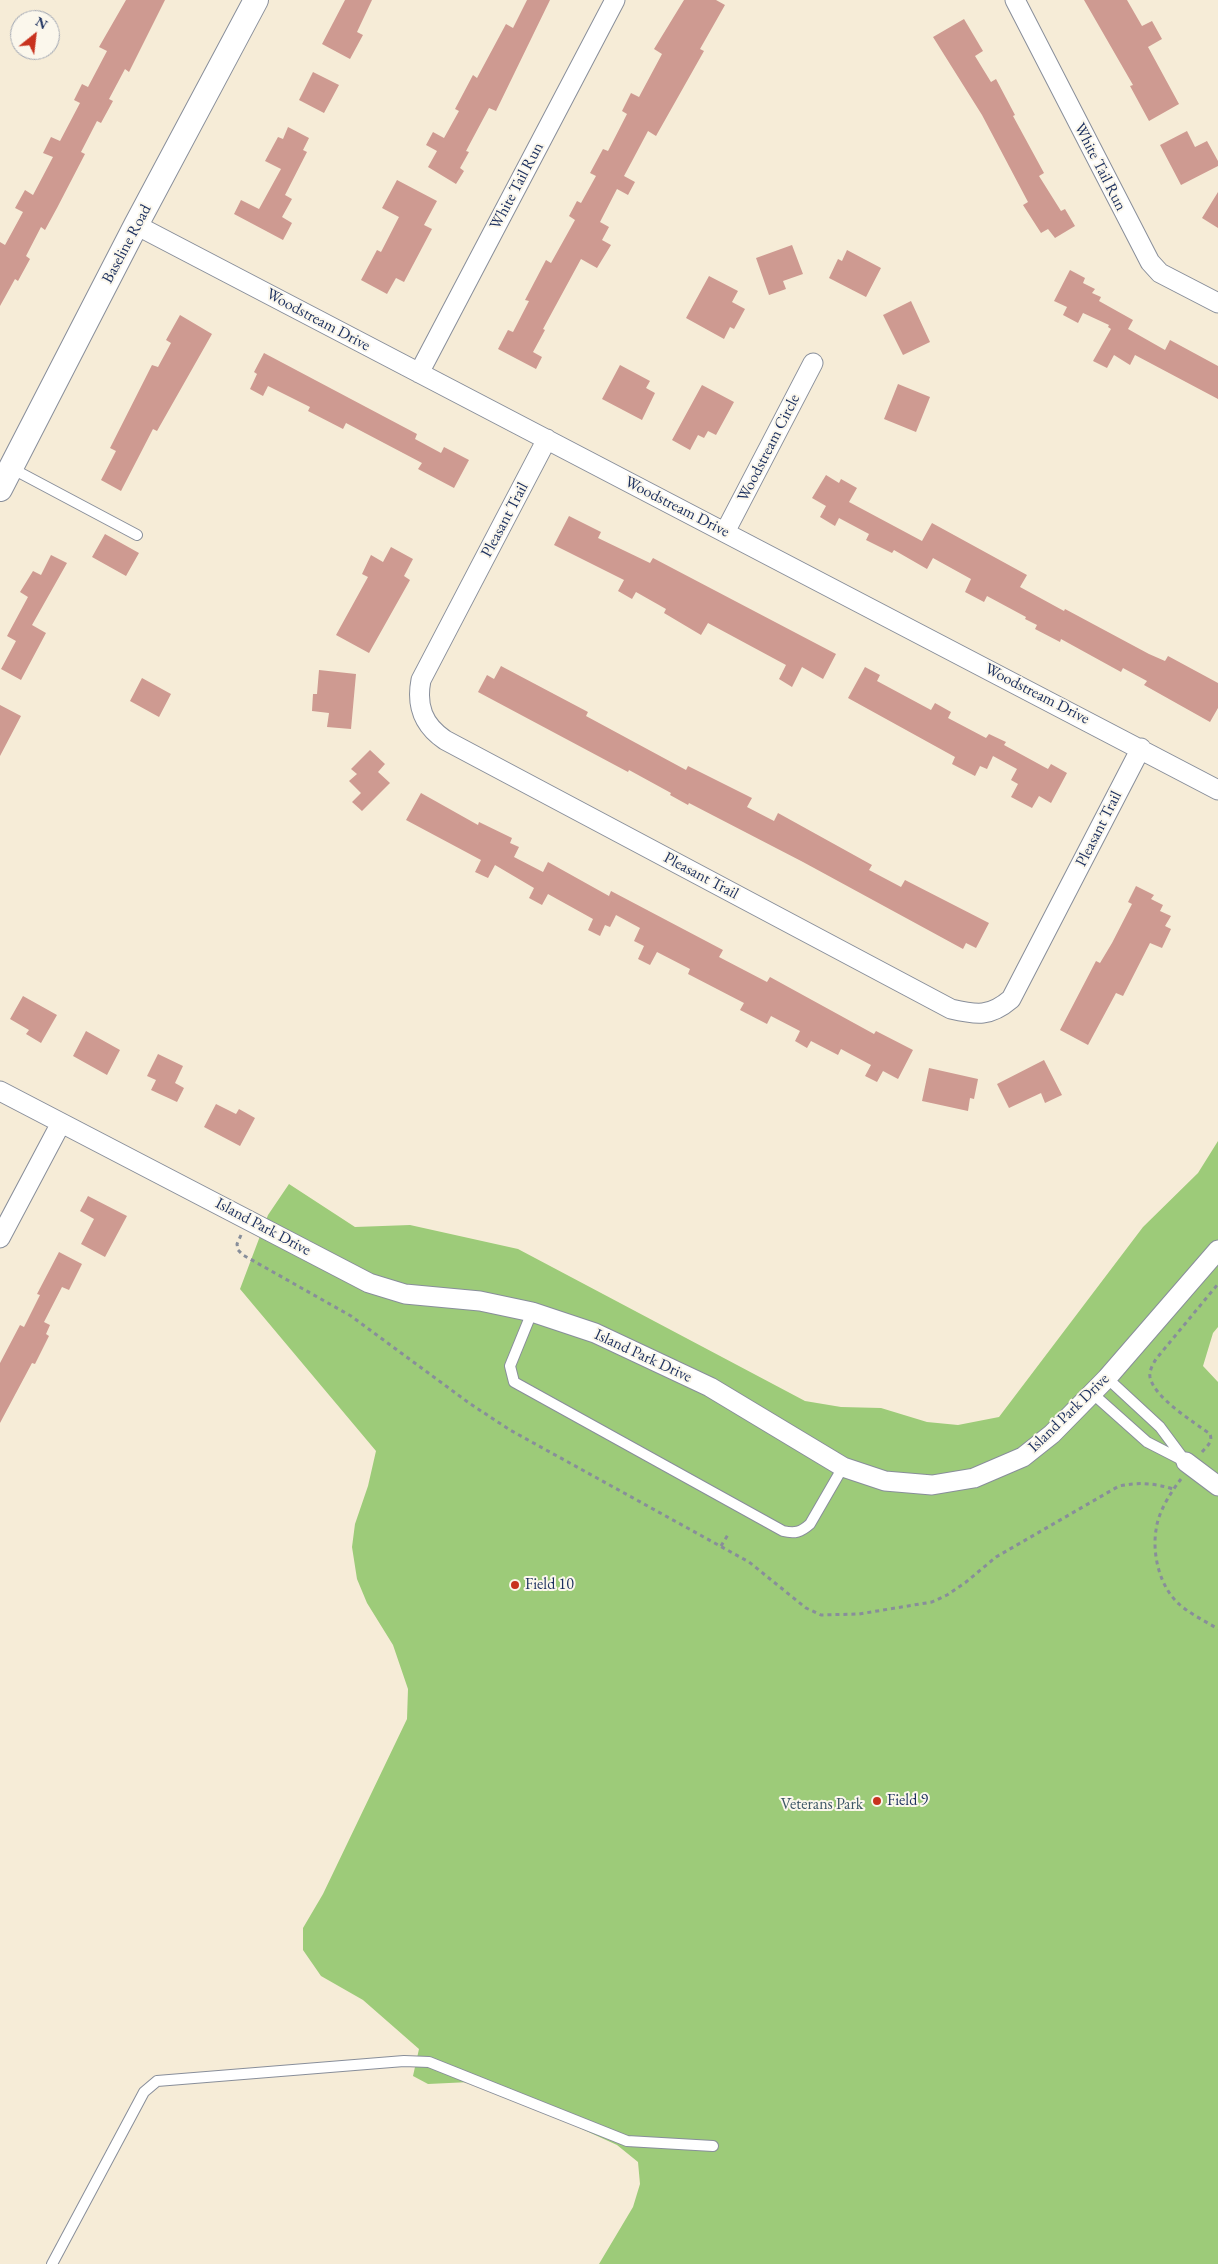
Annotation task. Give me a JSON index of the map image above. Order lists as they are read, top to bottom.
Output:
{
  "streets": {
    "street": [
      "White Tail Run",
      "Baseline Road",
      "Woodstream Drive",
      "Woodstream Circle",
      "Pleasant Trail",
      "Island Park Drive"
    ]
  },
  "crossings": [
    ["White Tail Run", "Woodstream Drive"],
    ["Baseline Road", "Woodstream Drive"],
    ["Woodstream Drive", "Woodstream Circle"],
    ["Woodstream Drive", "Pleasant Trail"]
  ],
  "parks": ["Veterans Park"],
  "places": ["Field 10", "Field 9"],
  "north": "top right"
}
